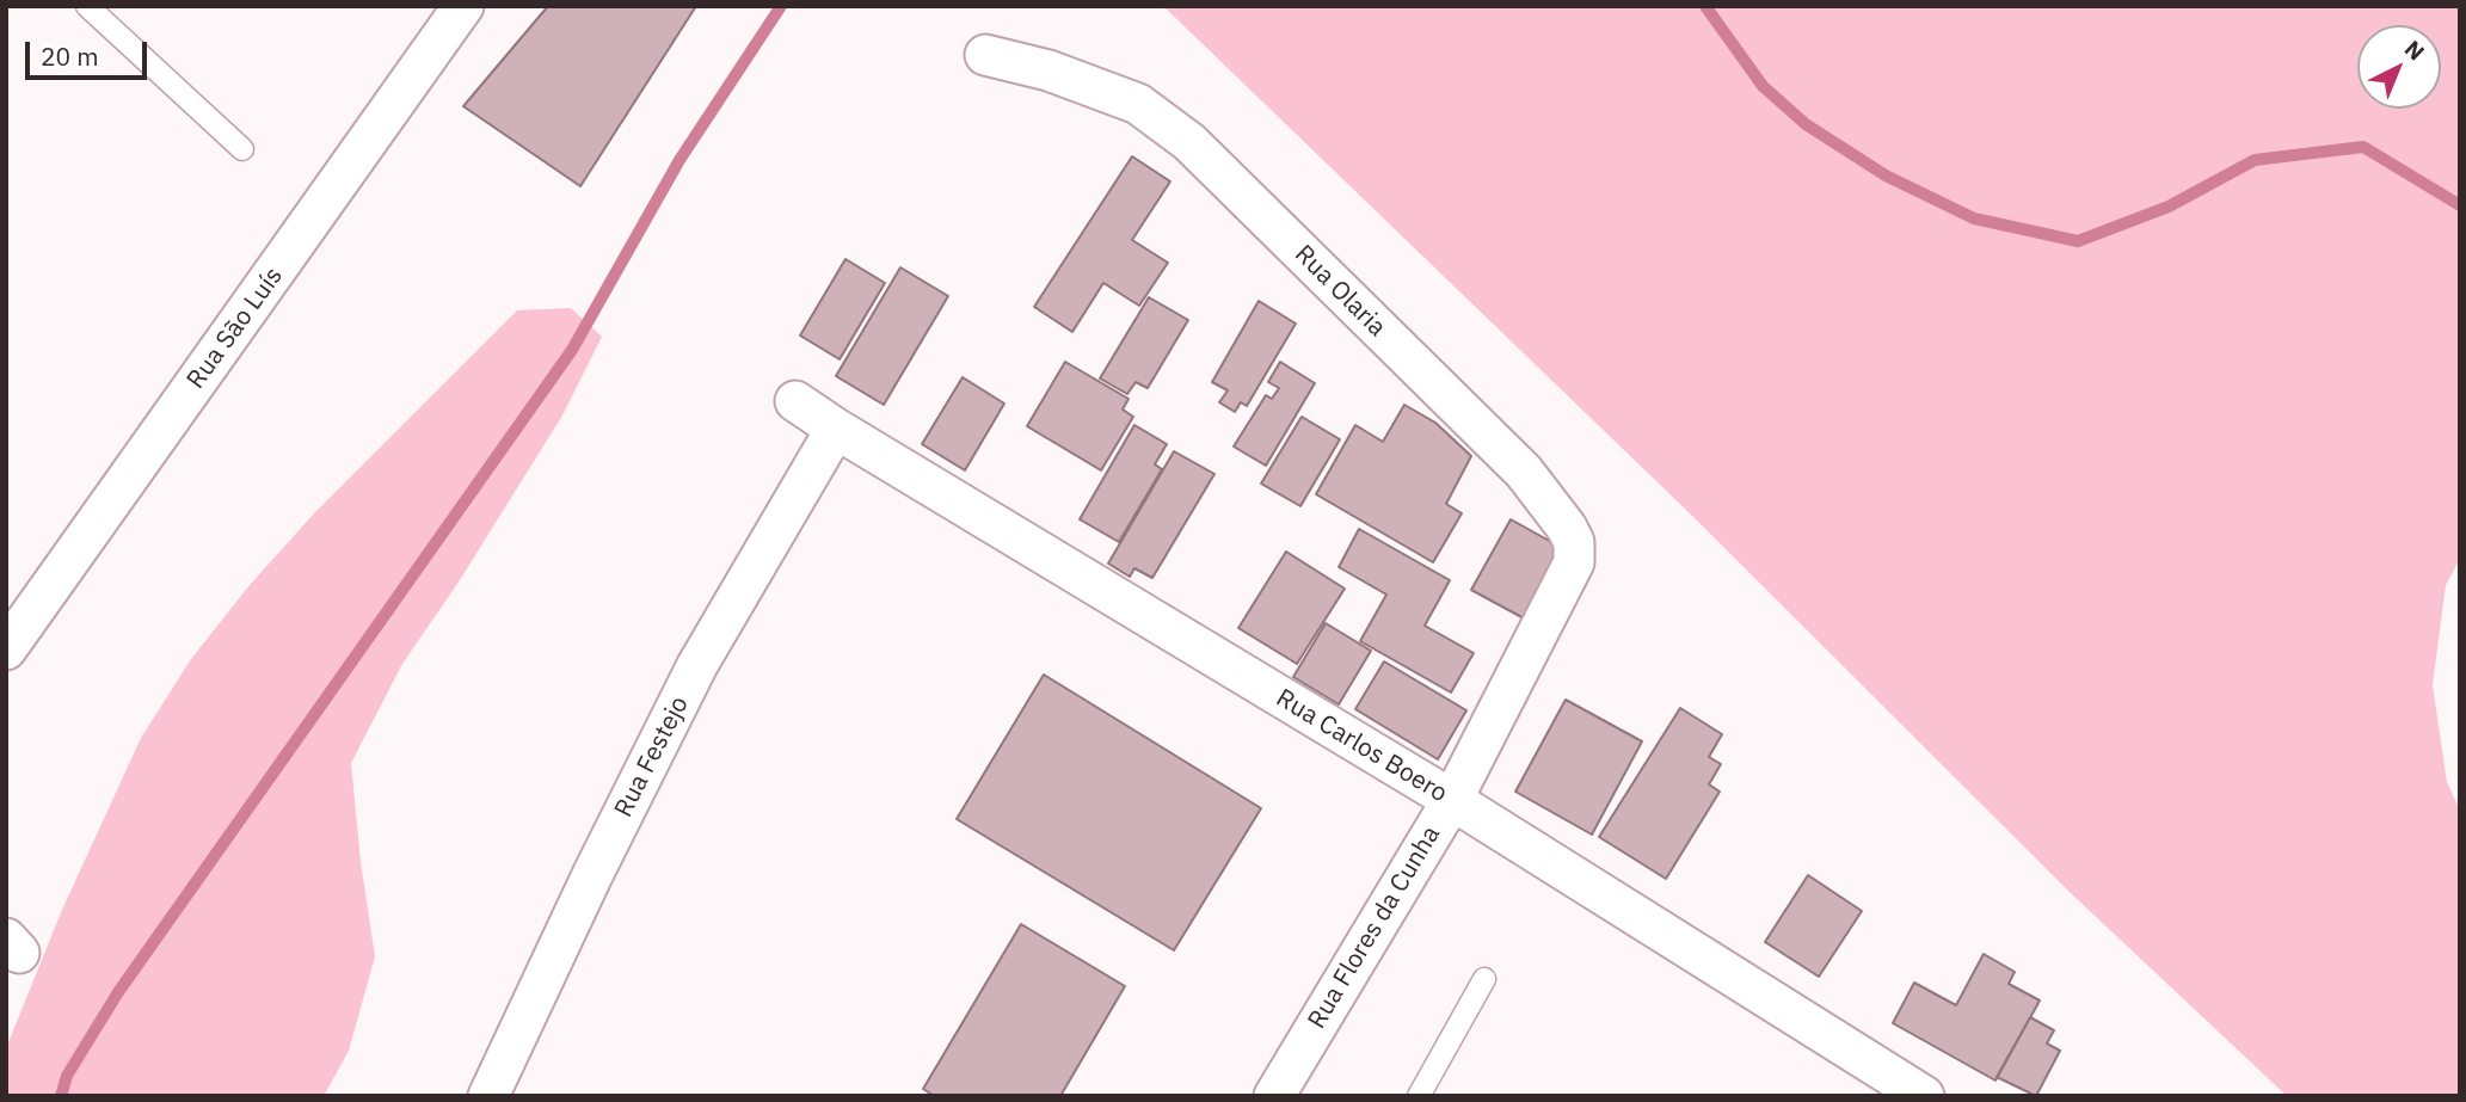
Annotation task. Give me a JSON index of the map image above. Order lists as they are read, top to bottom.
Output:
{
  "streets": {
    "street": [
      "Rua Olaria",
      "Rua São Luís",
      "Rua Carlos Boero",
      "Rua Festejo",
      "Rua Flores da Cunha"
    ]
  },
  "crossings": [
    ["Rua Olaria", "Rua Flores da Cunha"],
    ["Rua Carlos Boero", "Rua Festejo"],
    ["Rua Carlos Boero", "Rua Flores da Cunha"]
  ],
  "scale_bar": "20 m",
  "north": "top right"
}
